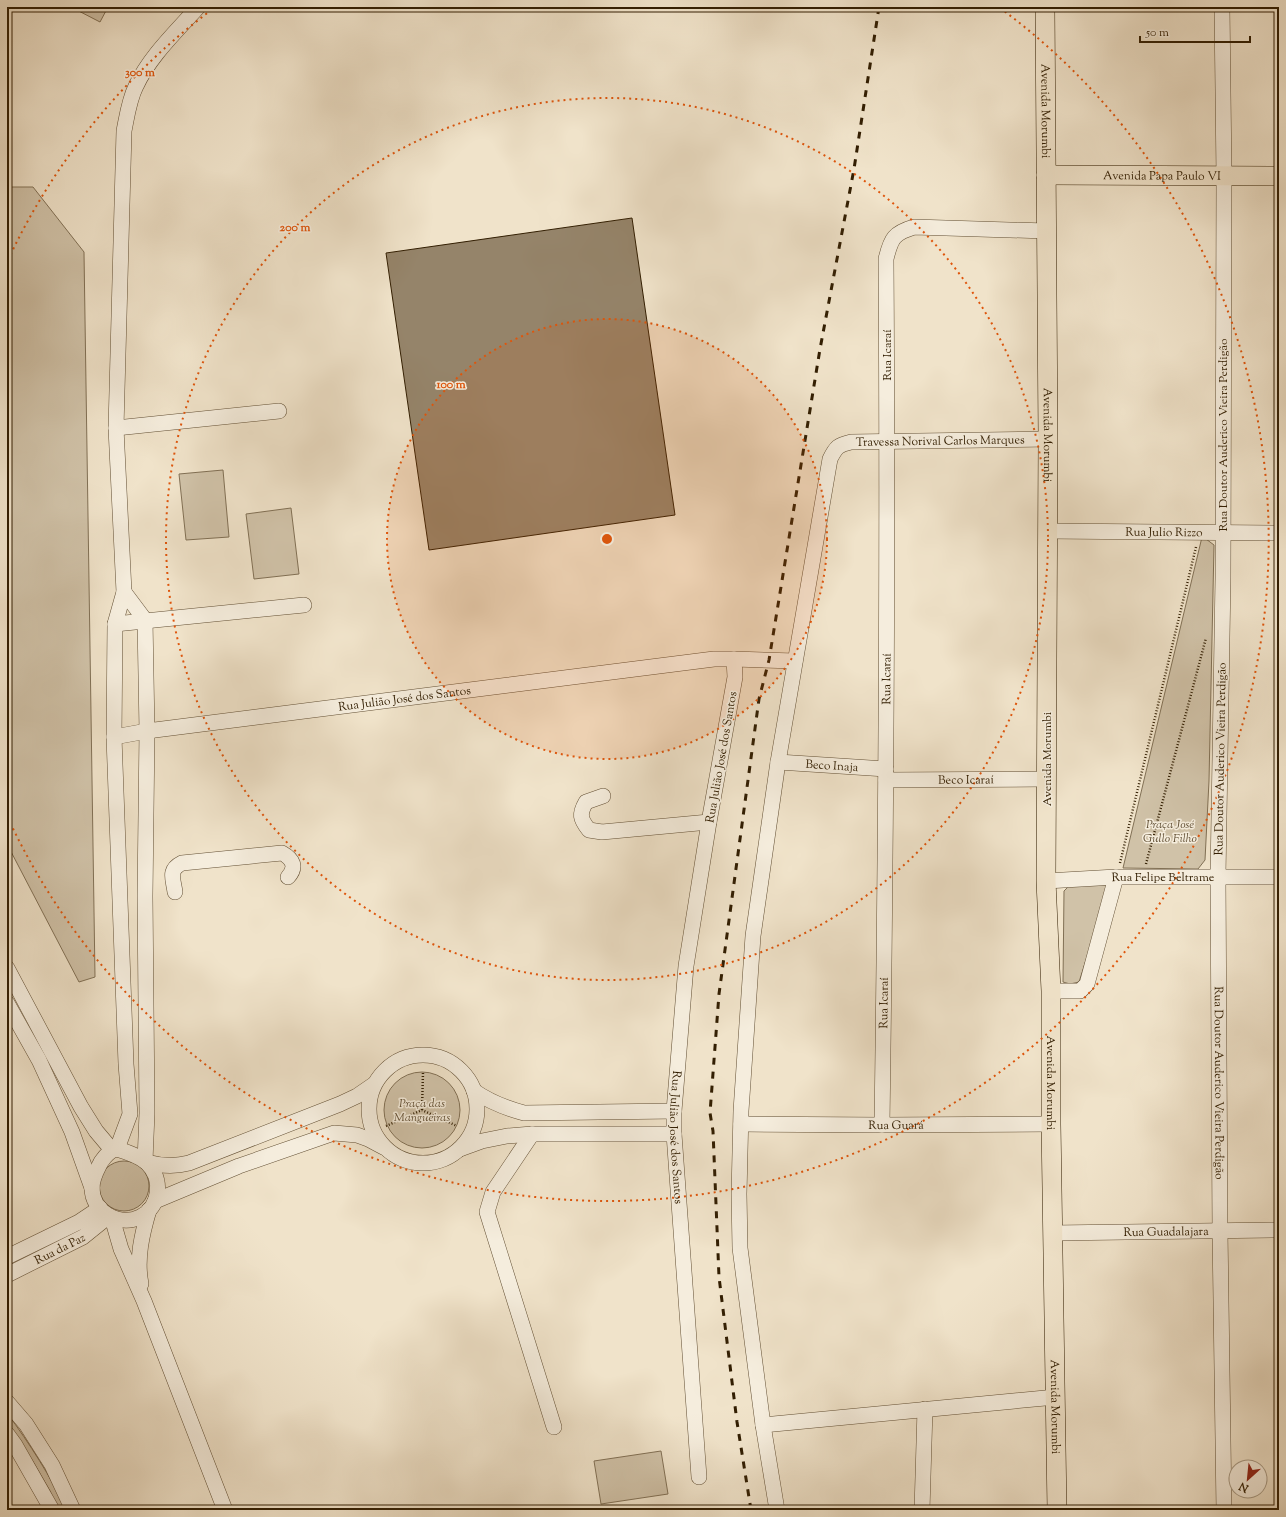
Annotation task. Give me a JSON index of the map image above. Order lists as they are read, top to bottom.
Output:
{
  "streets": {
    "main road": ["Avenida Morumbi", "Avenida Papa Paulo VI"],
    "street": [
      "Rua Icaraí",
      "Rua Doutor Auderico Vieira Perdigão",
      "Travessa Norival Carlos Marques",
      "Rua Julio Rizzo",
      "Rua Julião José dos Santos",
      "Beco Inaja",
      "Beco Icaraí",
      "Rua Felipe Beltrame",
      "Rua Guará",
      "Rua Guadalajara",
      "Rua da Paz"
    ]
  },
  "crossings": [
    ["Avenida Morumbi", "Avenida Papa Paulo VI"],
    ["Avenida Morumbi", "Rua Icaraí"],
    ["Avenida Morumbi", "Travessa Norival Carlos Marques"],
    ["Avenida Morumbi", "Rua Julio Rizzo"],
    ["Avenida Morumbi", "Beco Icaraí"],
    ["Avenida Morumbi", "Rua Felipe Beltrame"],
    ["Avenida Morumbi", "Rua Guará"],
    ["Avenida Morumbi", "Rua Guadalajara"],
    ["Avenida Papa Paulo VI", "Rua Doutor Auderico Vieira Perdigão"],
    ["Rua Icaraí", "Travessa Norival Carlos Marques"],
    ["Rua Icaraí", "Beco Inaja"],
    ["Rua Icaraí", "Beco Icaraí"],
    ["Rua Icaraí", "Rua Guará"],
    ["Rua Doutor Auderico Vieira Perdigão", "Rua Julio Rizzo"],
    ["Rua Doutor Auderico Vieira Perdigão", "Rua Felipe Beltrame"],
    ["Rua Doutor Auderico Vieira Perdigão", "Rua Guadalajara"],
    ["Beco Inaja", "Beco Icaraí"]
  ],
  "parks": ["Praça José Gullo Filho", "Praça das Mangueiras"],
  "scale_bar": "50 m",
  "north": "bottom left",
  "rings": ["300 m", "200 m", "100 m"]
}
